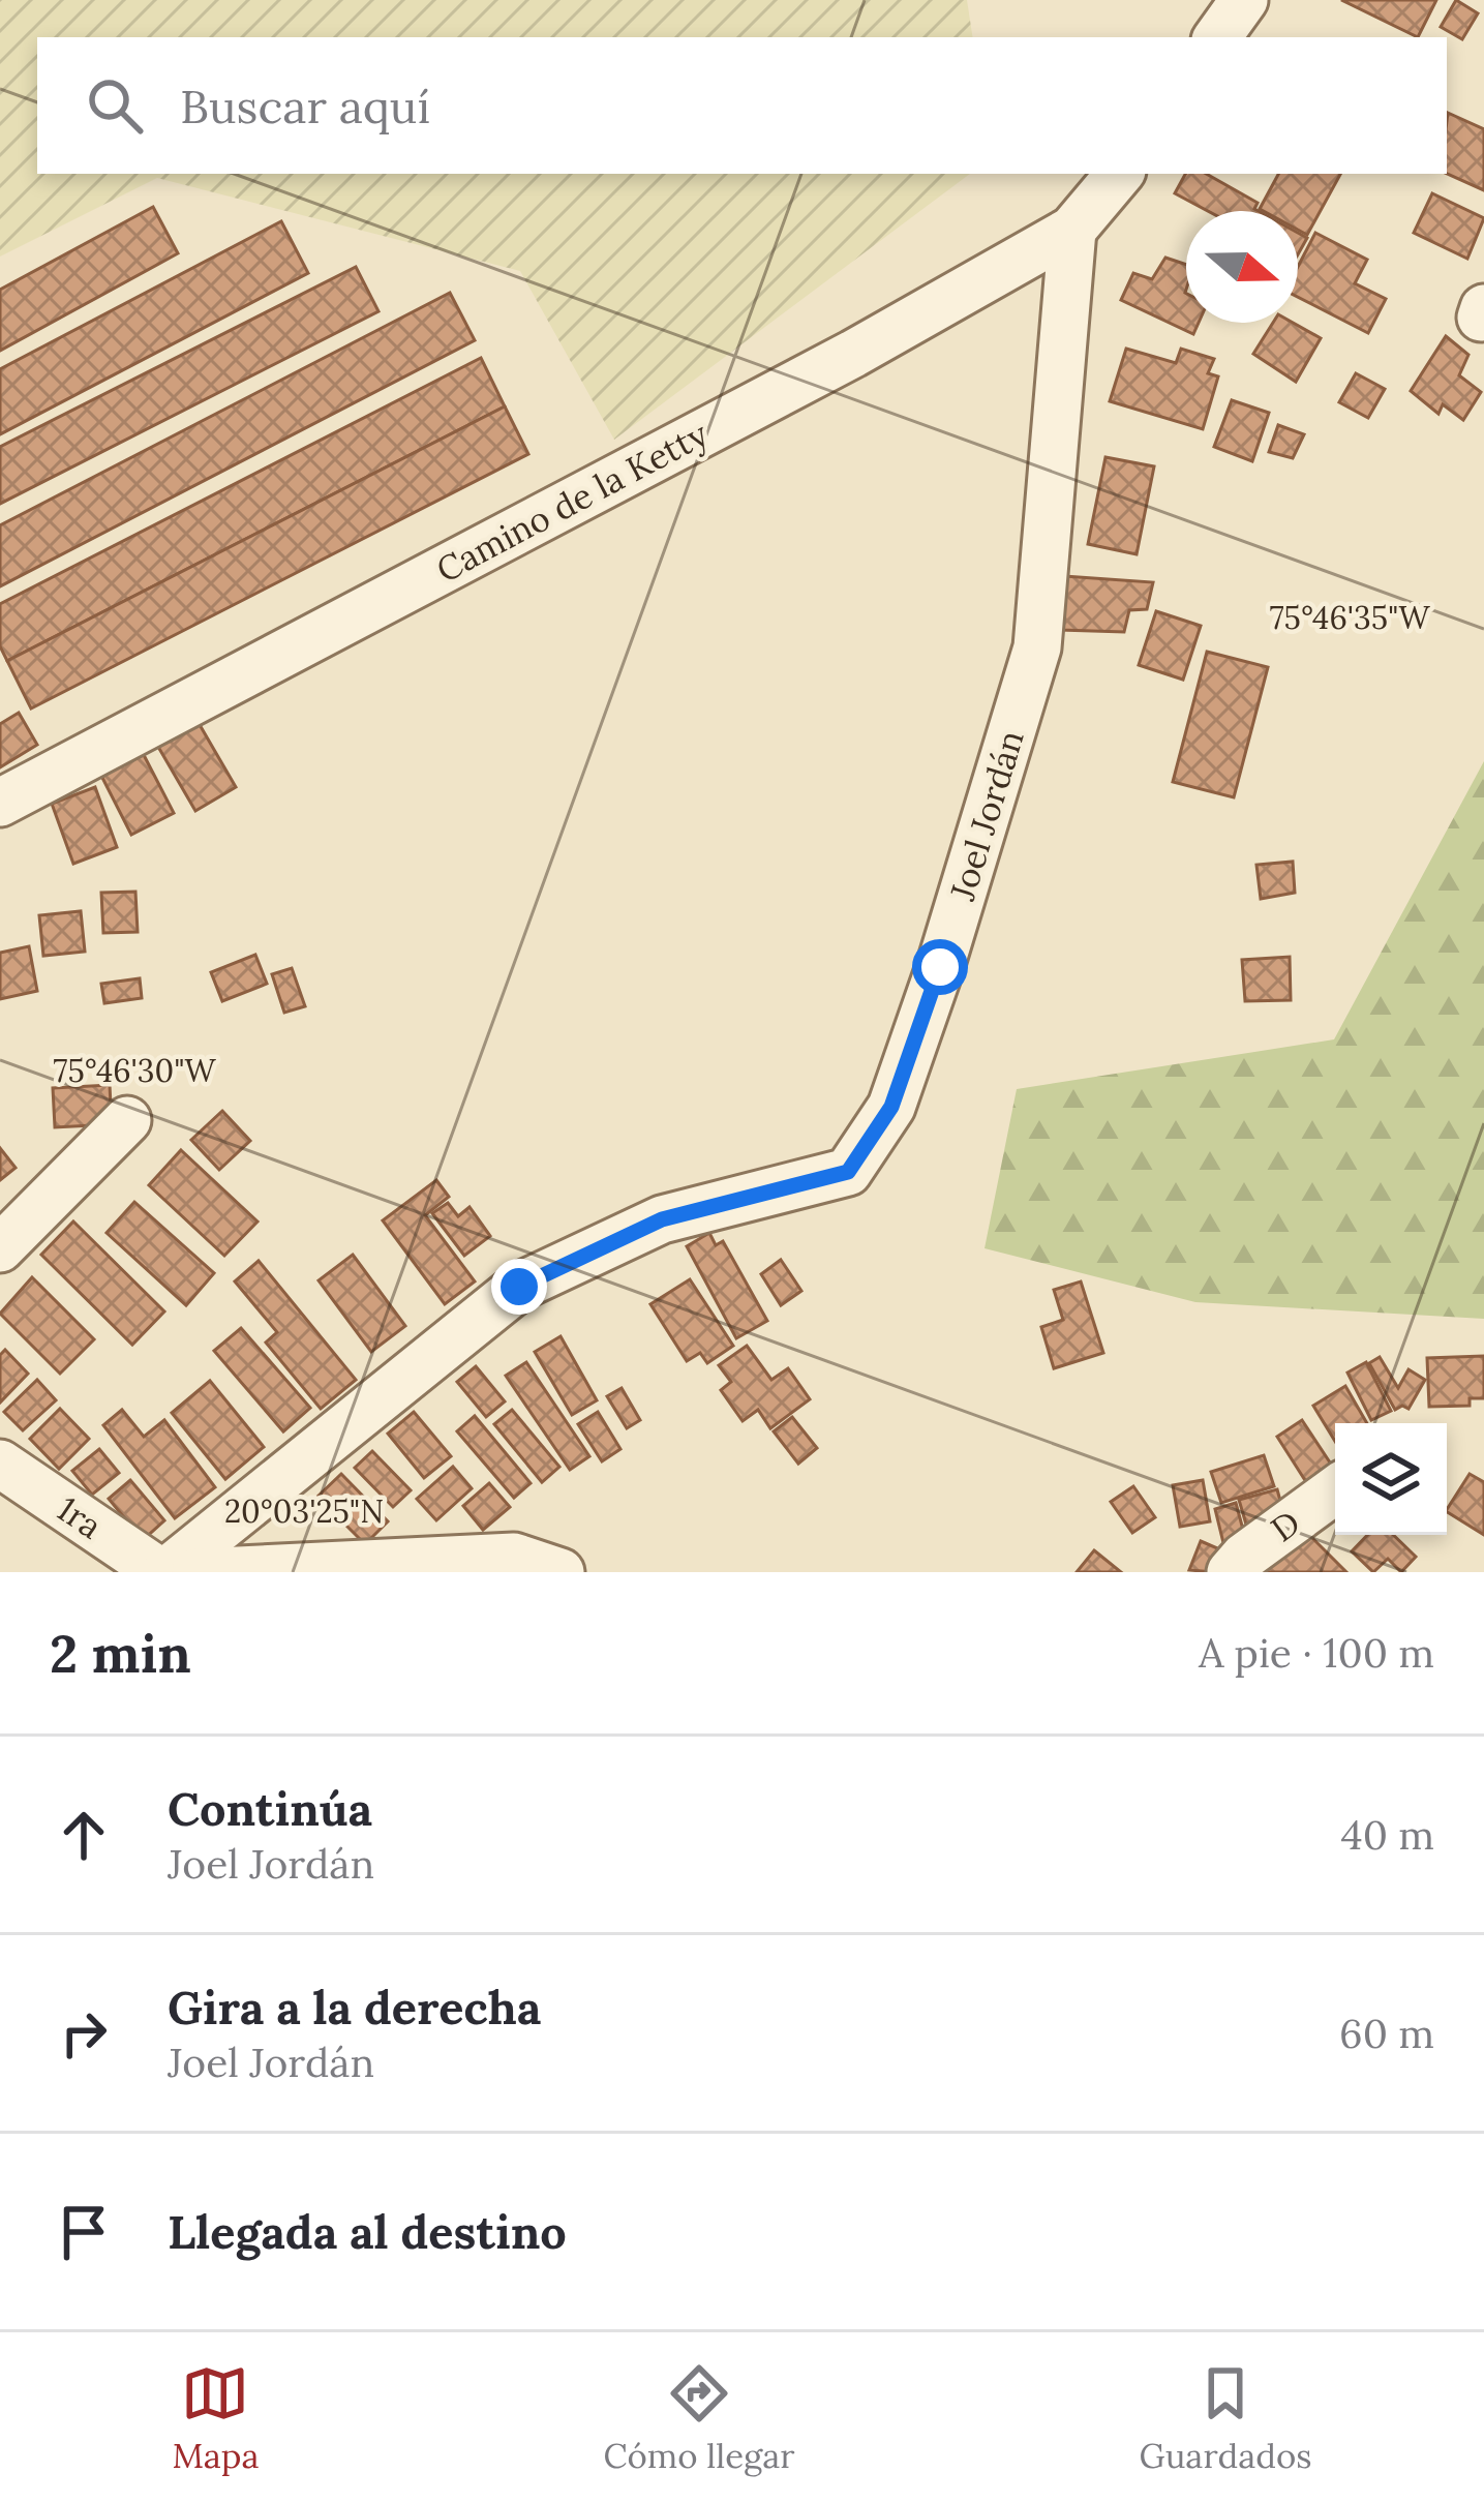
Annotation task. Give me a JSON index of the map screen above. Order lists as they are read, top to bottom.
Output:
{
  "streets": {
    "street": [
      "Camino de la Ketty",
      "Joel Jordán",
      "1ra",
      "D"
    ]
  },
  "crossings": [
    ["Camino de la Ketty", "Joel Jordán"],
    ["Joel Jordán", "1ra"]
  ],
  "north": "right",
  "page": {
    "search": "Buscar aquí",
    "heading": ["2 min", "A pie · 100 m"],
    "list": [
      ["Continúa", "Joel Jordán", "40 m"],
      ["Gira a la derecha", "Joel Jordán", "60 m"],
      "Llegada al destino"
    ],
    "nav": ["Mapa", "Cómo llegar", "Guardados"]
  },
  "coordinates": ["75°46'35\"W", "75°46'30\"W", "20°03'25\"N"]
}
